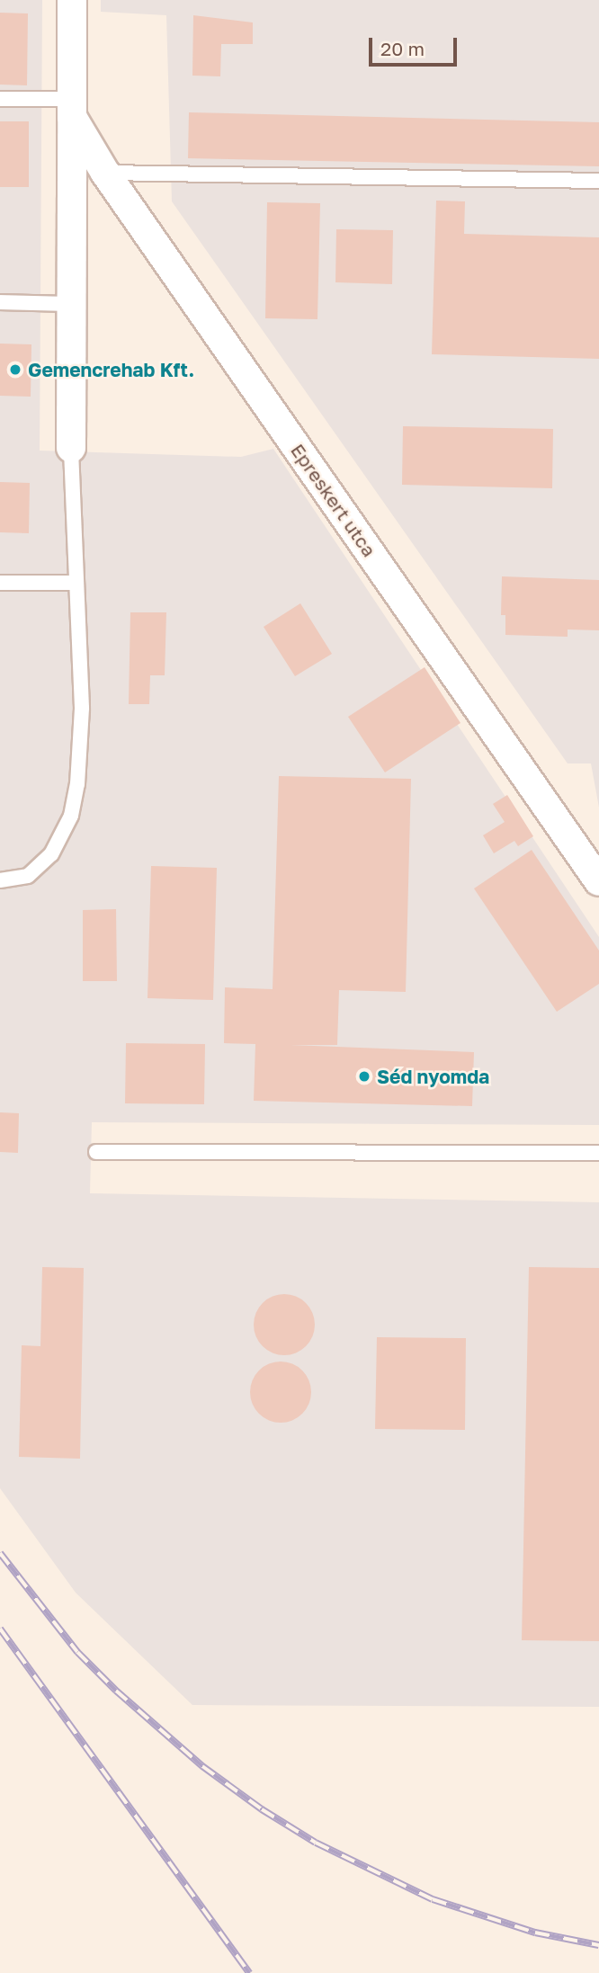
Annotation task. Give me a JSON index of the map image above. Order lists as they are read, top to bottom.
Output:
{
  "streets": {
    "street": ["Epreskert utca"]
  },
  "places": ["Gemencrehab Kft.", "Séd nyomda"],
  "scale_bar": "20 m"
}
